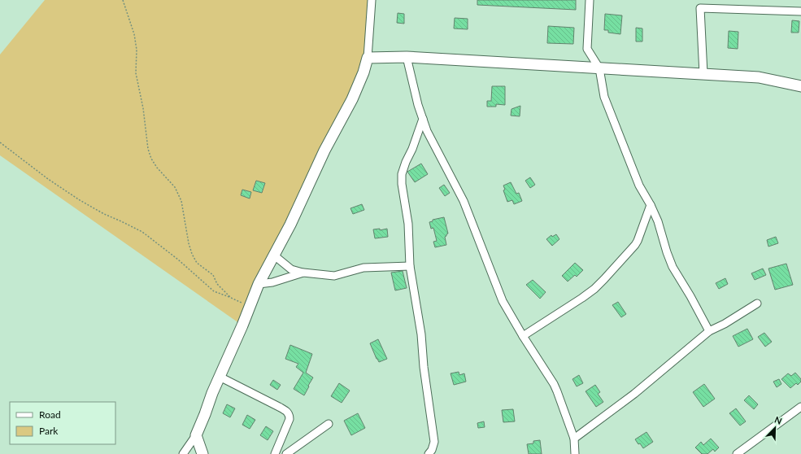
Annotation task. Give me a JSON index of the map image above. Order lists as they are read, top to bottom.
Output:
{
  "legend": ["Road", "Park"],
  "north": "top right"
}
